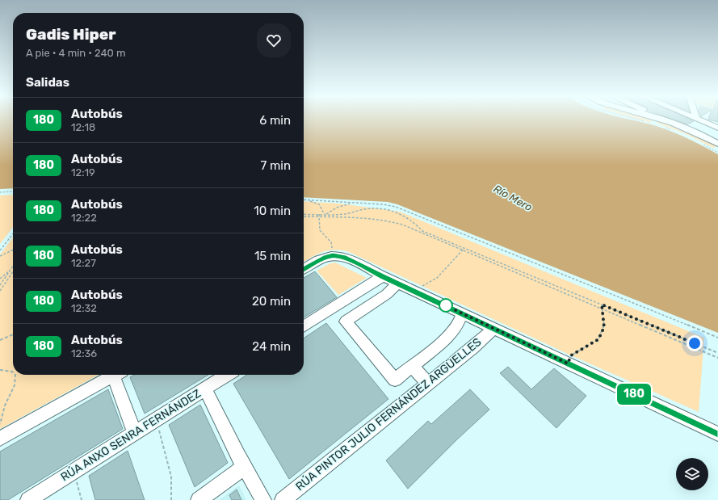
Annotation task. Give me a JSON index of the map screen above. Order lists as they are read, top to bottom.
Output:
{
  "streets": {
    "street": ["RÚA PINTOR JULIO FERNÁNDEZ ARGÜELLES", "RÚA ANXO SENRA FERNÁNDEZ"]
  },
  "water": ["Río Mero"],
  "lines": ["bus line 180"],
  "page": {
    "on_map": "180",
    "heading": [
      ["Gadis Hiper", "A pie · 4 min · 240 m"],
      "Salidas"
    ],
    "list": [
      {
        "mark": "180",
        "name": "Autobús",
        "note": "12:18",
        "value": "6 min"
      },
      {
        "mark": "180",
        "name": "Autobús",
        "note": "12:19",
        "value": "7 min"
      },
      {
        "mark": "180",
        "name": "Autobús",
        "note": "12:22",
        "value": "10 min"
      },
      {
        "mark": "180",
        "name": "Autobús",
        "note": "12:27",
        "value": "15 min"
      },
      {
        "mark": "180",
        "name": "Autobús",
        "note": "12:32",
        "value": "20 min"
      },
      {
        "mark": "180",
        "name": "Autobús",
        "note": "12:36",
        "value": "24 min"
      }
    ]
  }
}
